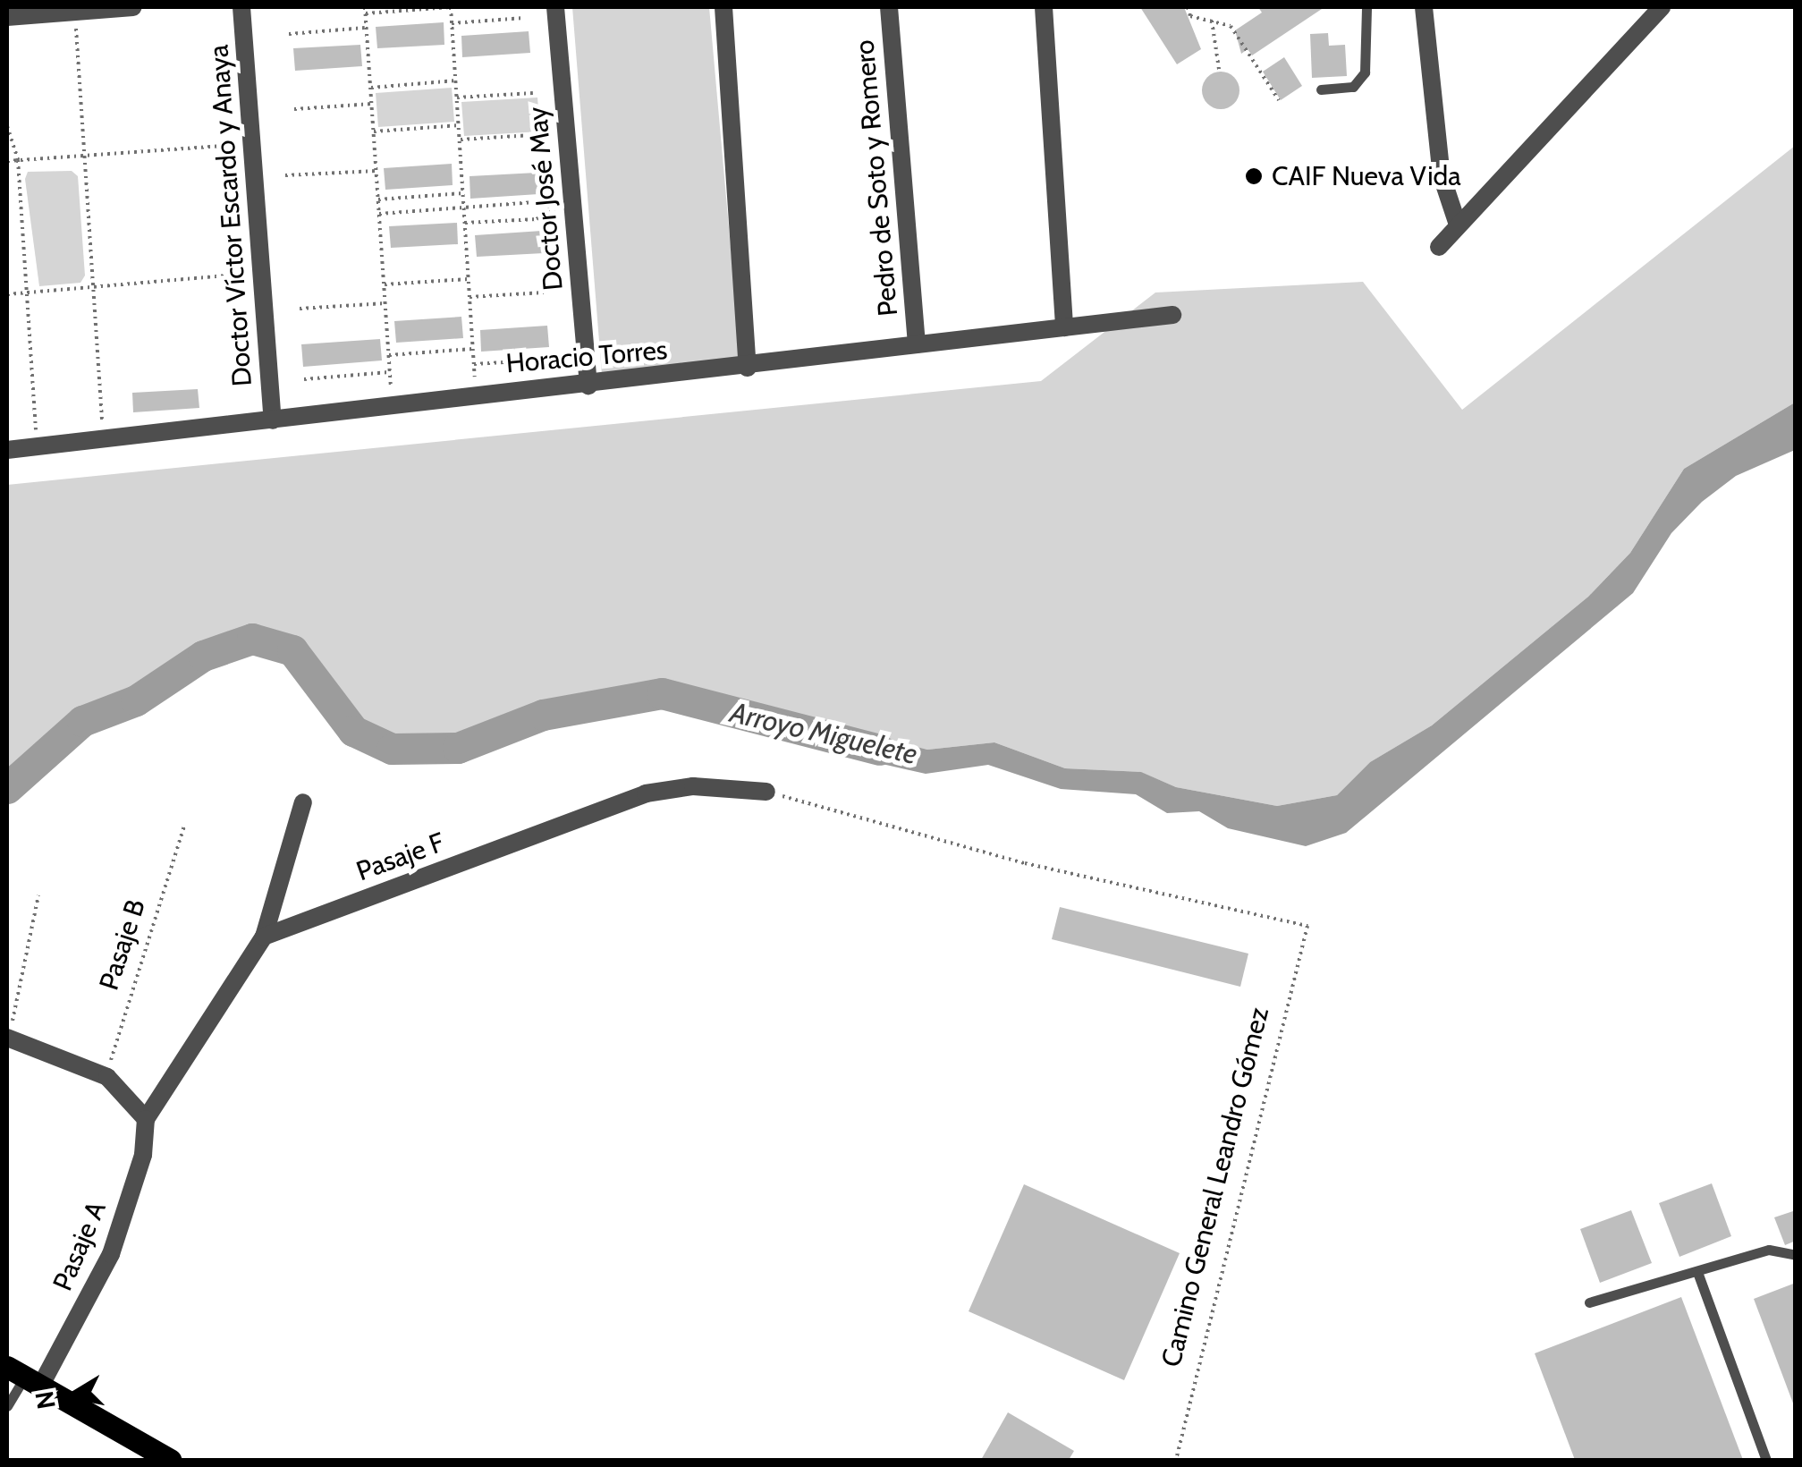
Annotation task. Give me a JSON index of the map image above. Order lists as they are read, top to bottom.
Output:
{
  "streets": {
    "street": [
      "Pedro de Soto y Romero",
      "Doctor José May",
      "Doctor Víctor Escardo y Anaya",
      "Horacio Torres",
      "Pasaje F",
      "Pasaje A"
    ],
    "path": ["Pasaje B", "Camino General Leandro Gómez"]
  },
  "crossings": [
    ["Pedro de Soto y Romero", "Horacio Torres"],
    ["Doctor José May", "Horacio Torres"],
    ["Doctor Víctor Escardo y Anaya", "Horacio Torres"],
    ["Pasaje F", "Camino General Leandro Gómez"]
  ],
  "water": ["Arroyo Miguelete"],
  "places": ["CAIF Nueva Vida"],
  "north": "left"
}
